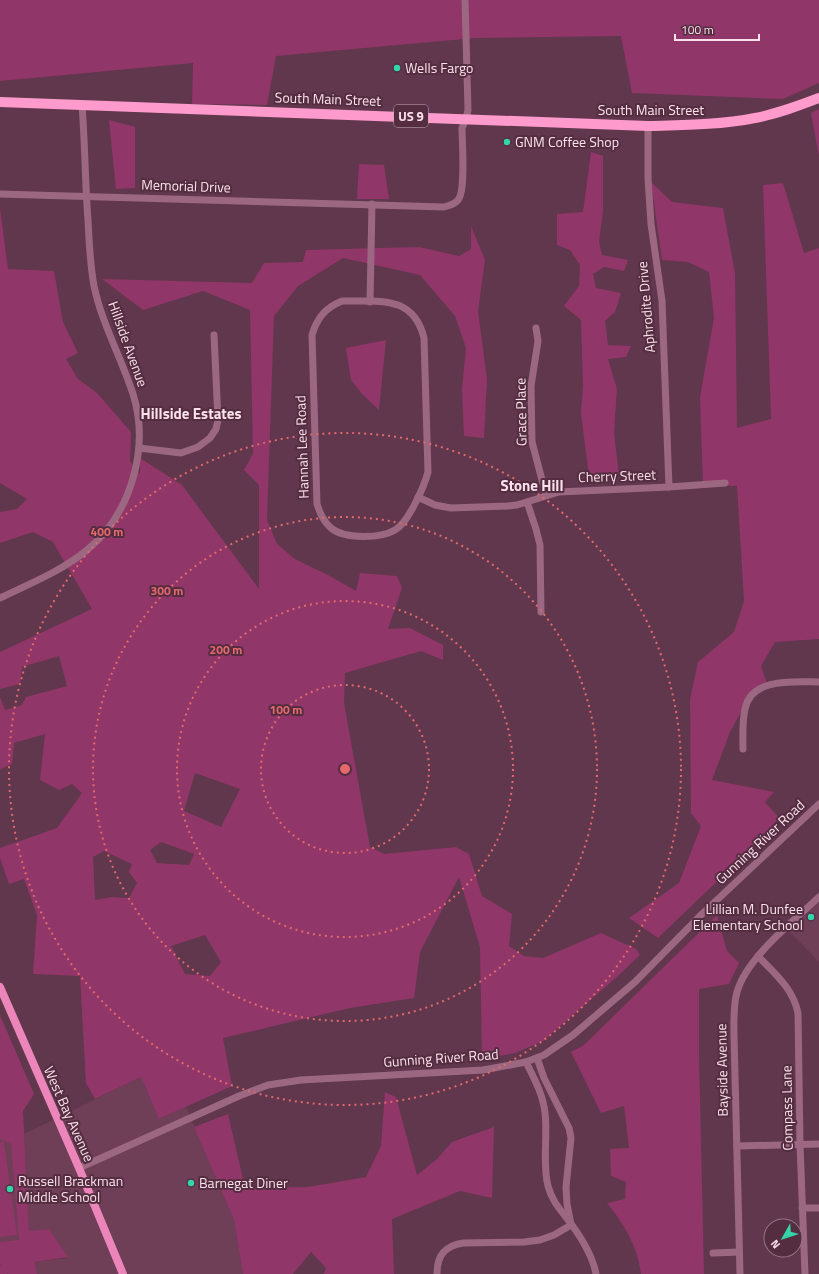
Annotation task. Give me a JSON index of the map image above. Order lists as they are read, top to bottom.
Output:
{
  "streets": {
    "highway": ["South Main Street", "US 9"],
    "main road": ["West Bay Avenue"],
    "street": [
      "Memorial Drive",
      "Aphrodite Drive",
      "Hillside Avenue",
      "Grace Place",
      "Hannah Lee Road",
      "Cherry Street",
      "Gunning River Road",
      "Bayside Avenue",
      "Compass Lane"
    ]
  },
  "crossings": [
    ["South Main Street", "Memorial Drive"],
    ["South Main Street", "Aphrodite Drive"],
    ["South Main Street", "Hillside Avenue"],
    ["Memorial Drive", "Hillside Avenue"],
    ["Aphrodite Drive", "Cherry Street"],
    ["Grace Place", "Cherry Street"],
    ["Hannah Lee Road", "Cherry Street"],
    ["Gunning River Road", "West Bay Avenue"],
    ["Bayside Avenue", "Compass Lane"]
  ],
  "districts": ["Hillside Estates", "Stone Hill"],
  "places": [
    "Wells Fargo",
    "GNM Coffee Shop",
    "Lillian M. Dunfee Elementary School",
    "Barnegat Diner",
    "Russell Brackman Middle School"
  ],
  "scale_bar": "100 m",
  "north": "bottom left",
  "rings": [
    "400 m",
    "300 m",
    "200 m",
    "100 m"
  ]
}
